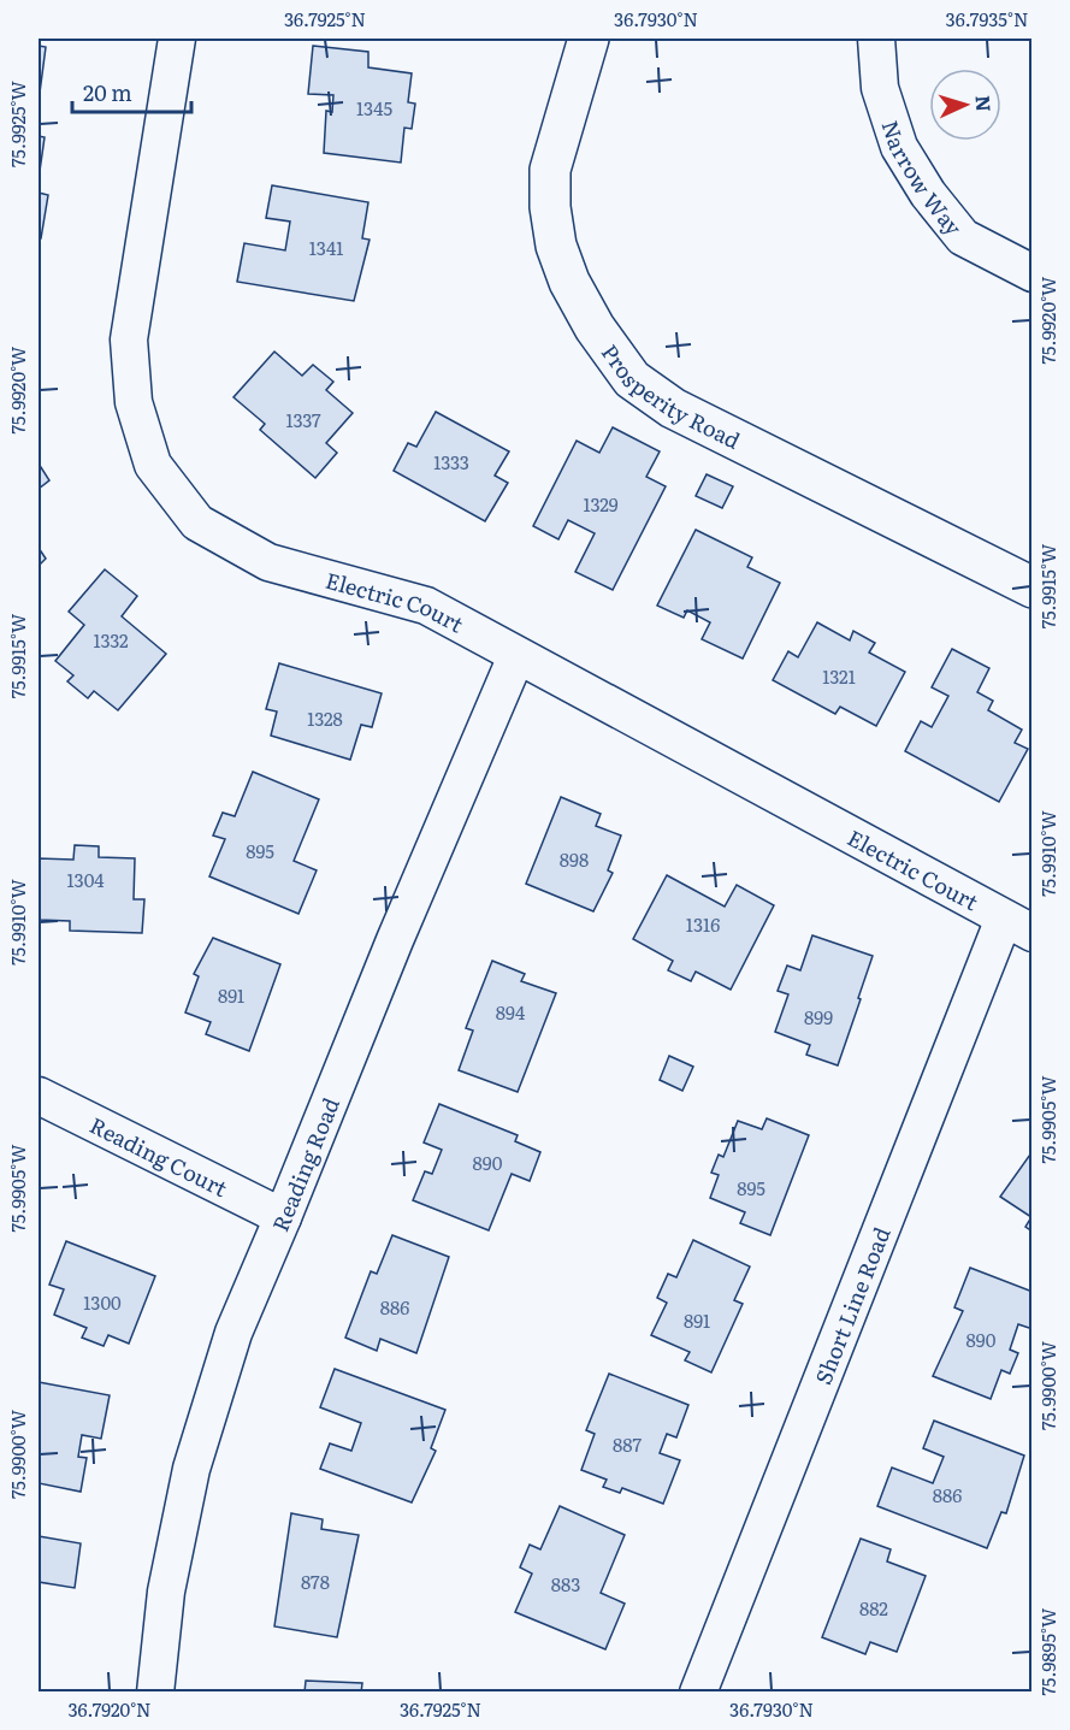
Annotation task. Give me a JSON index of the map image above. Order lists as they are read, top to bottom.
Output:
{
  "streets": {
    "street": [
      "Narrow Way",
      "Prosperity Road",
      "Electric Court",
      "Reading Court",
      "Reading Road",
      "Short Line Road"
    ]
  },
  "crossings": [
    ["Electric Court", "Reading Road"],
    ["Electric Court", "Short Line Road"],
    ["Reading Court", "Reading Road"]
  ],
  "house_numbers": [
    "1345",
    "1341",
    "1337",
    "1333",
    "1329",
    "1332",
    "1321",
    "1328",
    "895",
    "898",
    "1304",
    "1316",
    "891",
    "894",
    "899",
    "890",
    "895",
    "1300",
    "886",
    "891",
    "890",
    "887",
    "886",
    "878",
    "883",
    "882"
  ],
  "scale_bar": "20 m",
  "north": "right",
  "coordinates": [
    "36.7925°N",
    "36.7930°N",
    "36.7935°N",
    "75.9925°W",
    "75.9920°W",
    "75.9915°W",
    "75.9910°W",
    "75.9905°W",
    "75.9900°W",
    "75.9895°W",
    "36.7920°N"
  ]
}
